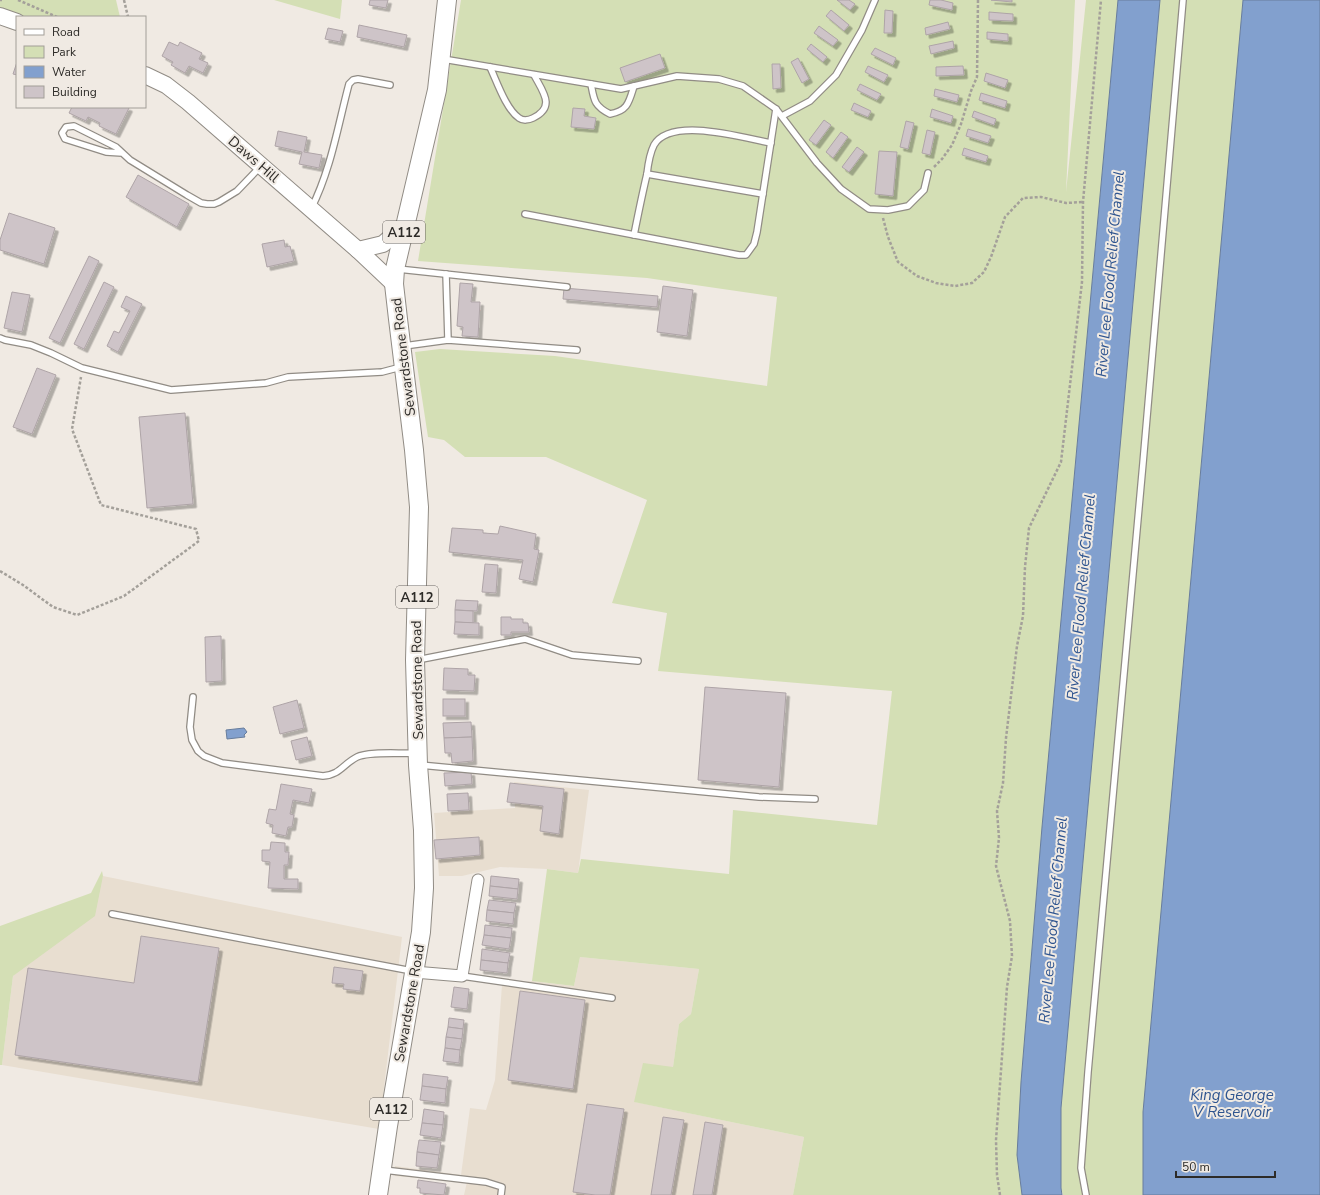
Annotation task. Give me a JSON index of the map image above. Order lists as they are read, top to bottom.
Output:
{
  "streets": {
    "main road": ["A112", "Sewardstone Road"],
    "street": ["Daws Hill"]
  },
  "crossings": [
    ["Daws Hill", "Sewardstone Road"]
  ],
  "water": ["River Lee Flood Relief Channel", "King George V Reservoir"],
  "legend": [
    "Road",
    "Park",
    "Water",
    "Building"
  ],
  "scale_bar": "50 m"
}
